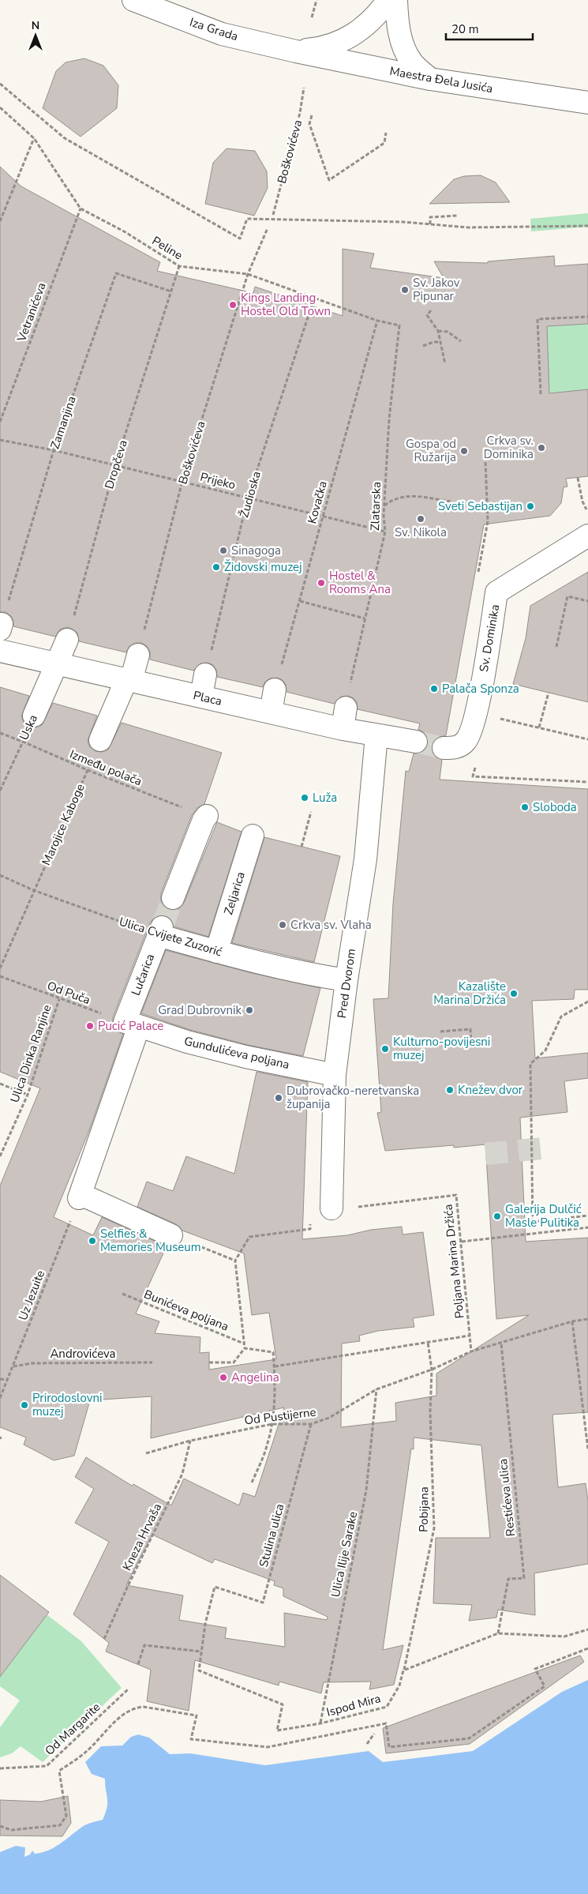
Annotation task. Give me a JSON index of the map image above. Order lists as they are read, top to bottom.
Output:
{
  "streets": {
    "street": [
      "Iza Grada",
      "Maestra Đela Jusića",
      "Sv. Dominika",
      "Placa",
      "Uska",
      "Zeljarica",
      "Ulica Cvijete Zuzorić",
      "Lučarica",
      "Pred Dvorom",
      "Gundulićeva poljana"
    ],
    "path": [
      "Boškovićeva",
      "Peline",
      "Vetranićeva",
      "Zamanjina",
      "Dropčeva",
      "Prijeko",
      "Žudioska",
      "Kovačka",
      "Zlatarska",
      "Između polača",
      "Marojice Kaboge",
      "Od Puča",
      "Ulica Dinka Ranjine",
      "Poljana Marina Držića",
      "Uz Jezuite",
      "Bunićeva poljana",
      "Androvićeva",
      "Od Pustijerne",
      "Restićeva ulica",
      "Pobijana",
      "Stulina ulica",
      "Kneza Hrvaša",
      "Ulica Ilije Sarake",
      "Ispod Mira",
      "Od Margarite"
    ]
  },
  "crossings": [
    ["Iza Grada", "Maestra Đela Jusića"],
    ["Boškovićeva", "Peline"],
    ["Boškovićeva", "Prijeko"],
    ["Peline", "Vetranićeva"],
    ["Peline", "Dropčeva"],
    ["Peline", "Žudioska"],
    ["Peline", "Kovačka"],
    ["Peline", "Zlatarska"],
    ["Zamanjina", "Dropčeva"],
    ["Zamanjina", "Prijeko"],
    ["Dropčeva", "Prijeko"],
    ["Prijeko", "Žudioska"],
    ["Prijeko", "Kovačka"],
    ["Prijeko", "Zlatarska"],
    ["Zlatarska", "Placa"],
    ["Placa", "Uska"],
    ["Placa", "Pred Dvorom"],
    ["Uska", "Između polača"],
    ["Između polača", "Marojice Kaboge"],
    ["Marojice Kaboge", "Ulica Cvijete Zuzorić"],
    ["Zeljarica", "Ulica Cvijete Zuzorić"],
    ["Ulica Cvijete Zuzorić", "Lučarica"],
    ["Ulica Cvijete Zuzorić", "Pred Dvorom"],
    ["Lučarica", "Od Puča"],
    ["Lučarica", "Gundulićeva poljana"],
    ["Pred Dvorom", "Gundulićeva poljana"],
    ["Pred Dvorom", "Poljana Marina Držića"],
    ["Od Puča", "Gundulićeva poljana"],
    ["Od Puča", "Ulica Dinka Ranjine"],
    ["Poljana Marina Držića", "Od Pustijerne"],
    ["Uz Jezuite", "Androvićeva"],
    ["Od Pustijerne", "Restićeva ulica"],
    ["Od Pustijerne", "Pobijana"],
    ["Od Pustijerne", "Stulina ulica"],
    ["Od Pustijerne", "Kneza Hrvaša"],
    ["Od Pustijerne", "Ulica Ilije Sarake"],
    ["Pobijana", "Ispod Mira"],
    ["Stulina ulica", "Ispod Mira"],
    ["Ulica Ilije Sarake", "Ispod Mira"]
  ],
  "places": [
    "Sv. Jakov Pipunar",
    "Kings Landing Hostel Old Town",
    "Crkva sv. Dominika",
    "Gospa od Ružarija",
    "Sveti Sebastijan",
    "Sv. Nikola",
    "Sinagoga",
    "Židovski muzej",
    "Hostel & Rooms Ana",
    "Palača Sponza",
    "Luža",
    "Sloboda",
    "Crkva sv. Vlaha",
    "Kazalište Marina Držića",
    "Grad Dubrovnik",
    "Pucić Palace",
    "Kulturno-povijesni muzej",
    "Knežev dvor",
    "Dubrovačko-neretvanska županija",
    "Galerija Dulčić Masle Pulitika",
    "Selfies & Memories Museum",
    "Angelina",
    "Prirodoslovni muzej"
  ],
  "scale_bar": "20 m",
  "north": "top"
}
